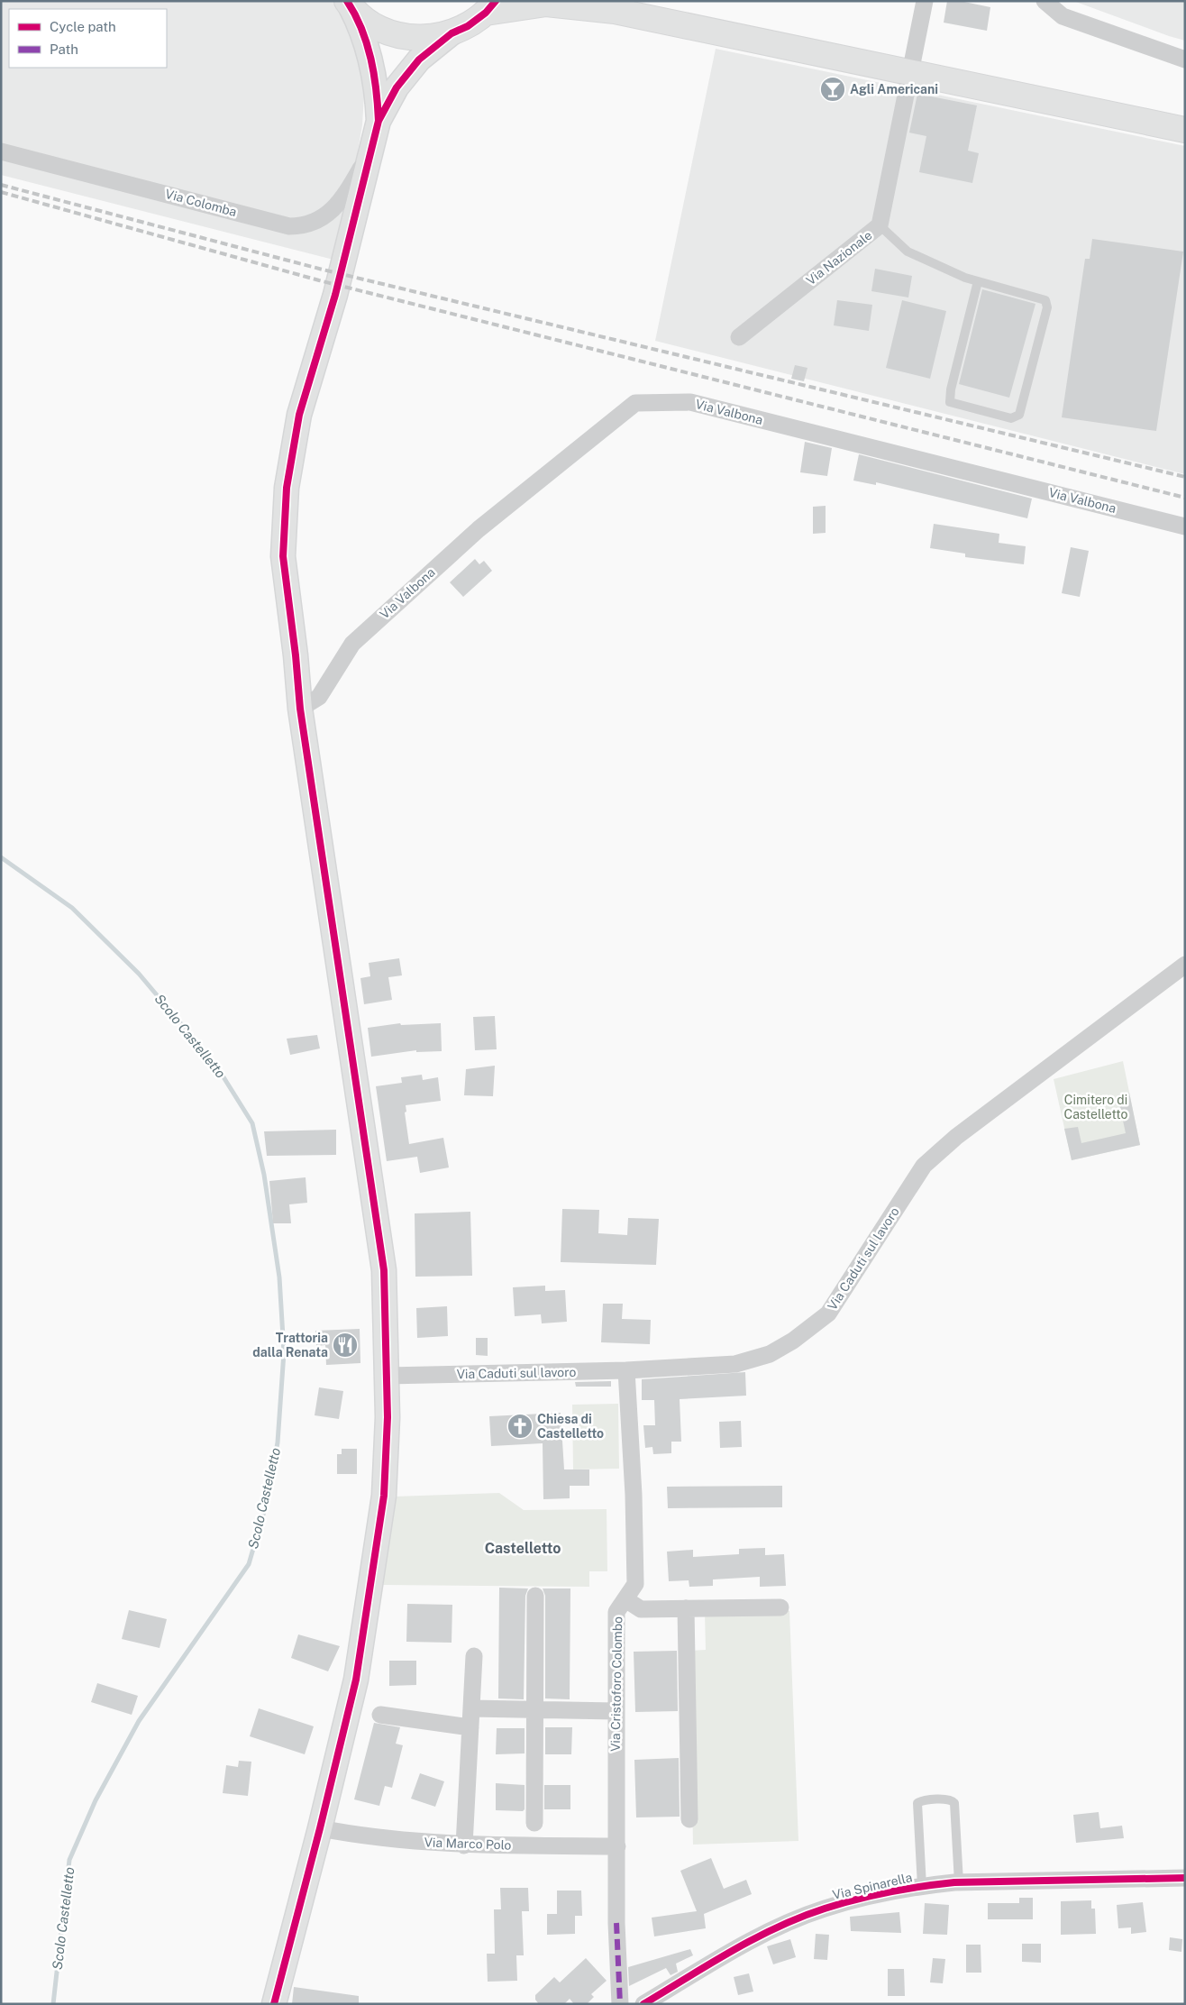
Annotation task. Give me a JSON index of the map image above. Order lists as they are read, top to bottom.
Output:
{
  "streets": {
    "street": [
      "Via Colomba",
      "Via Nazionale",
      "Via Valbona",
      "Via Caduti sul lavoro",
      "Via Cristoforo Colombo",
      "Via Marco Polo",
      "Via Spinarella"
    ]
  },
  "crossings": [
    ["Via Caduti sul lavoro", "Via Cristoforo Colombo"],
    ["Via Cristoforo Colombo", "Via Marco Polo"]
  ],
  "districts": ["Castelletto"],
  "water": ["Scolo Castelletto"],
  "parks": ["Cimitero di Castelletto"],
  "places": {
    "bar": ["Agli Americani"],
    "restaurant": ["Trattoria dalla Renata"],
    "church": ["Chiesa di Castelletto"]
  },
  "legend": ["Cycle path", "Path"]
}
